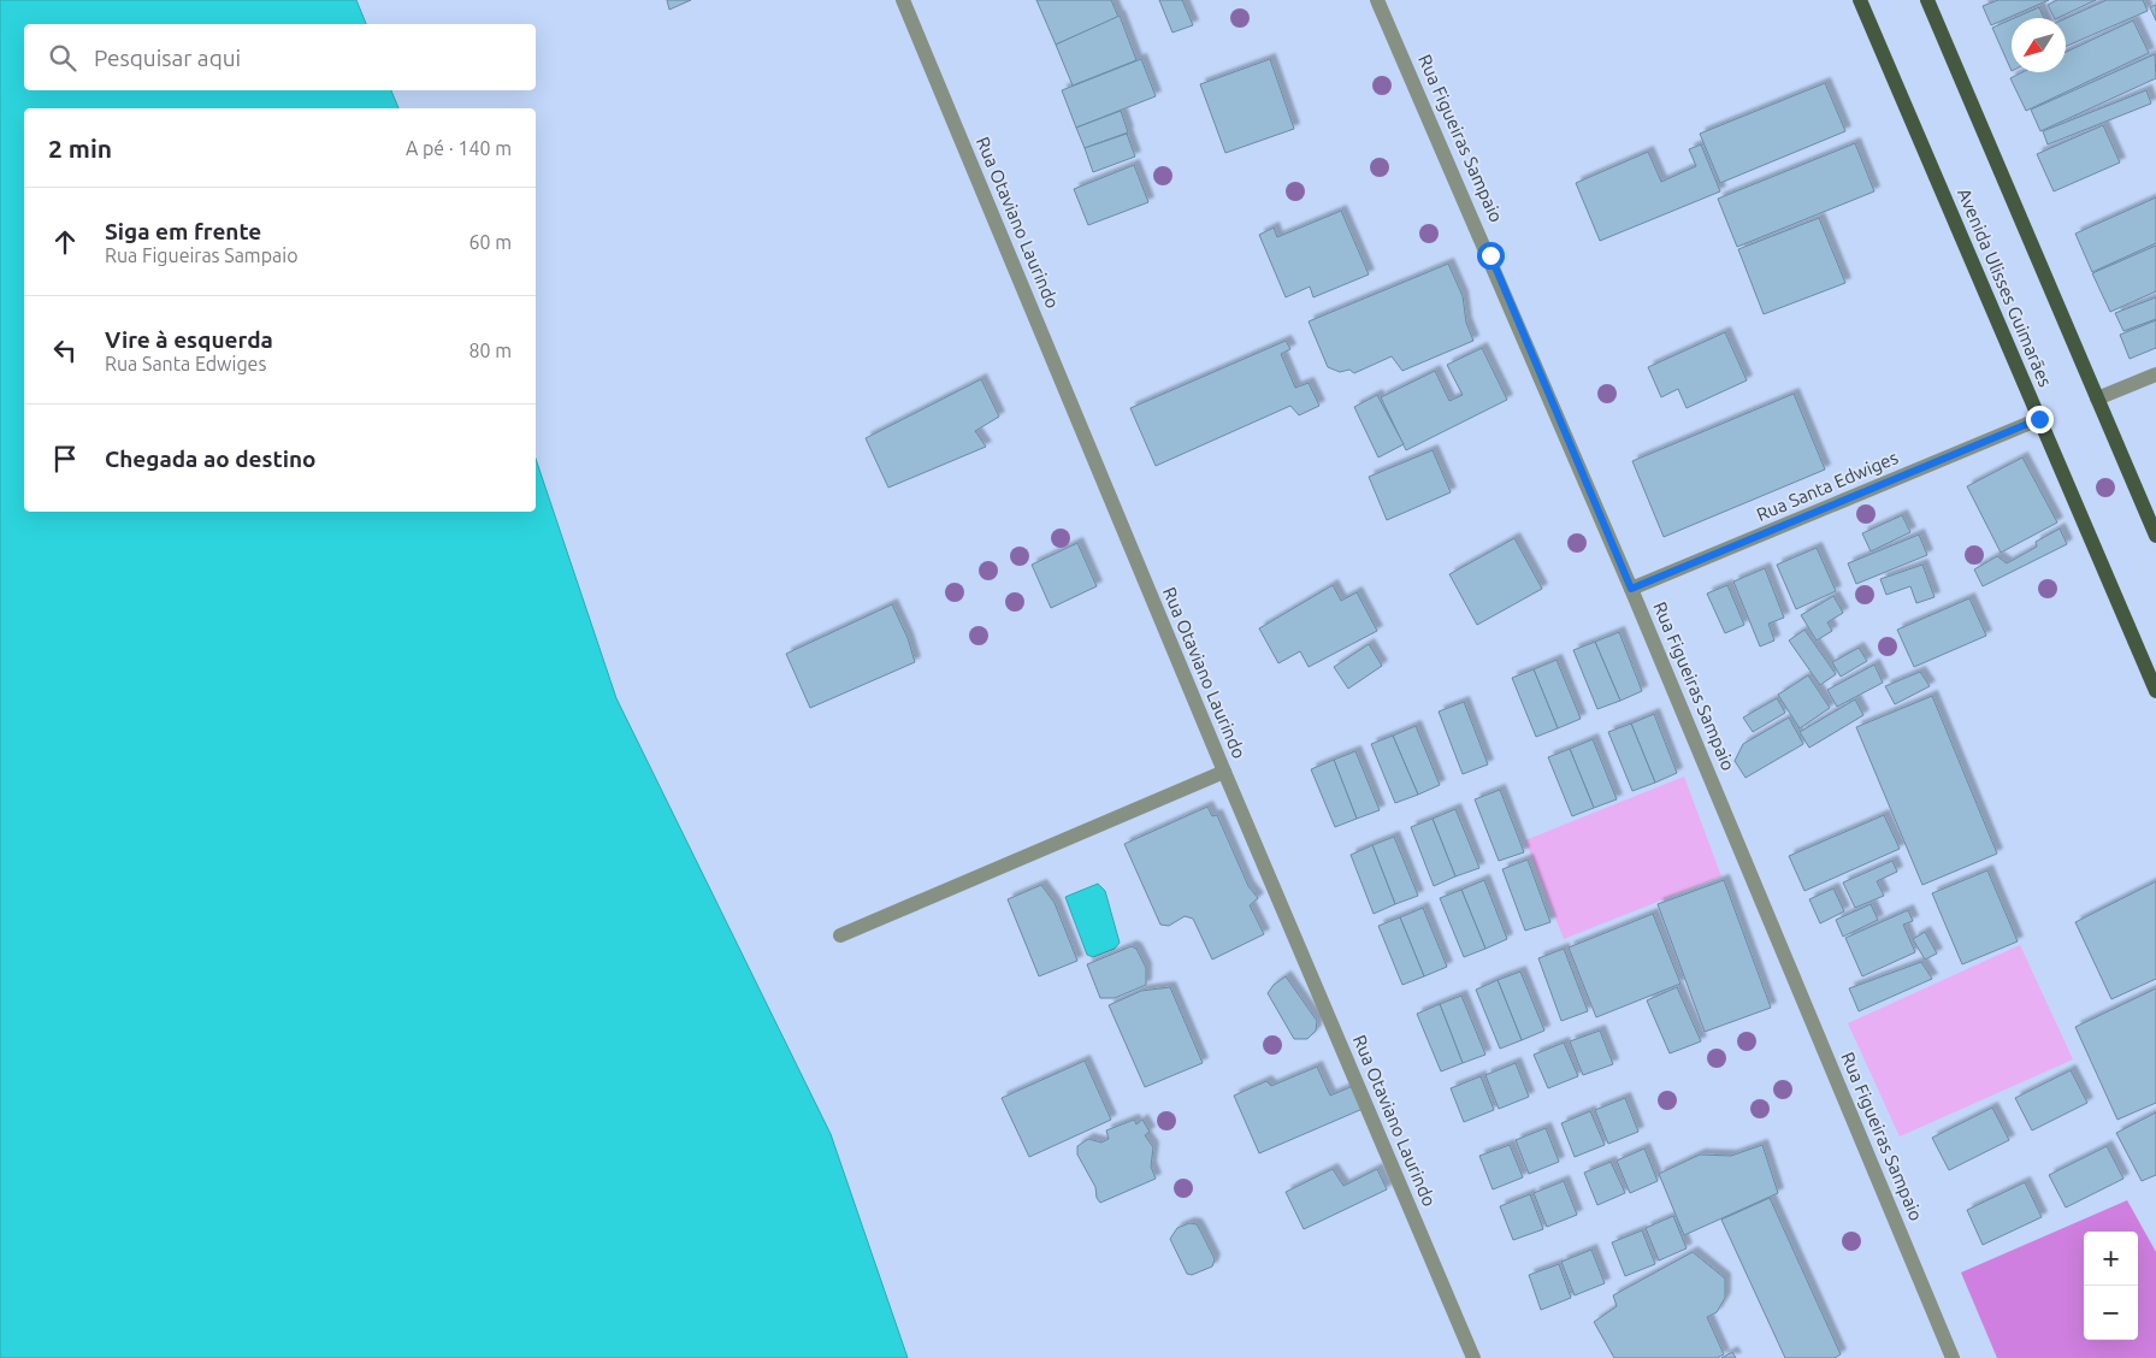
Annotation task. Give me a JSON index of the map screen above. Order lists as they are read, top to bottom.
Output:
{
  "streets": {
    "main road": ["Avenida Ulisses Guimarães"],
    "street": ["Rua Figueiras Sampaio", "Rua Otaviano Laurindo", "Rua Santa Edwiges"]
  },
  "crossings": [
    ["Rua Figueiras Sampaio", "Rua Santa Edwiges"],
    ["Avenida Ulisses Guimarães", "Rua Santa Edwiges"]
  ],
  "north": "bottom left",
  "page": {
    "search": "Pesquisar aqui",
    "heading": ["2 min", "A pé · 140 m"],
    "list": [
      ["Siga em frente", "Rua Figueiras Sampaio", "60 m"],
      ["Vire à esquerda", "Rua Santa Edwiges", "80 m"],
      "Chegada ao destino"
    ],
    "map_buttons": ["+", "−"]
  }
}
